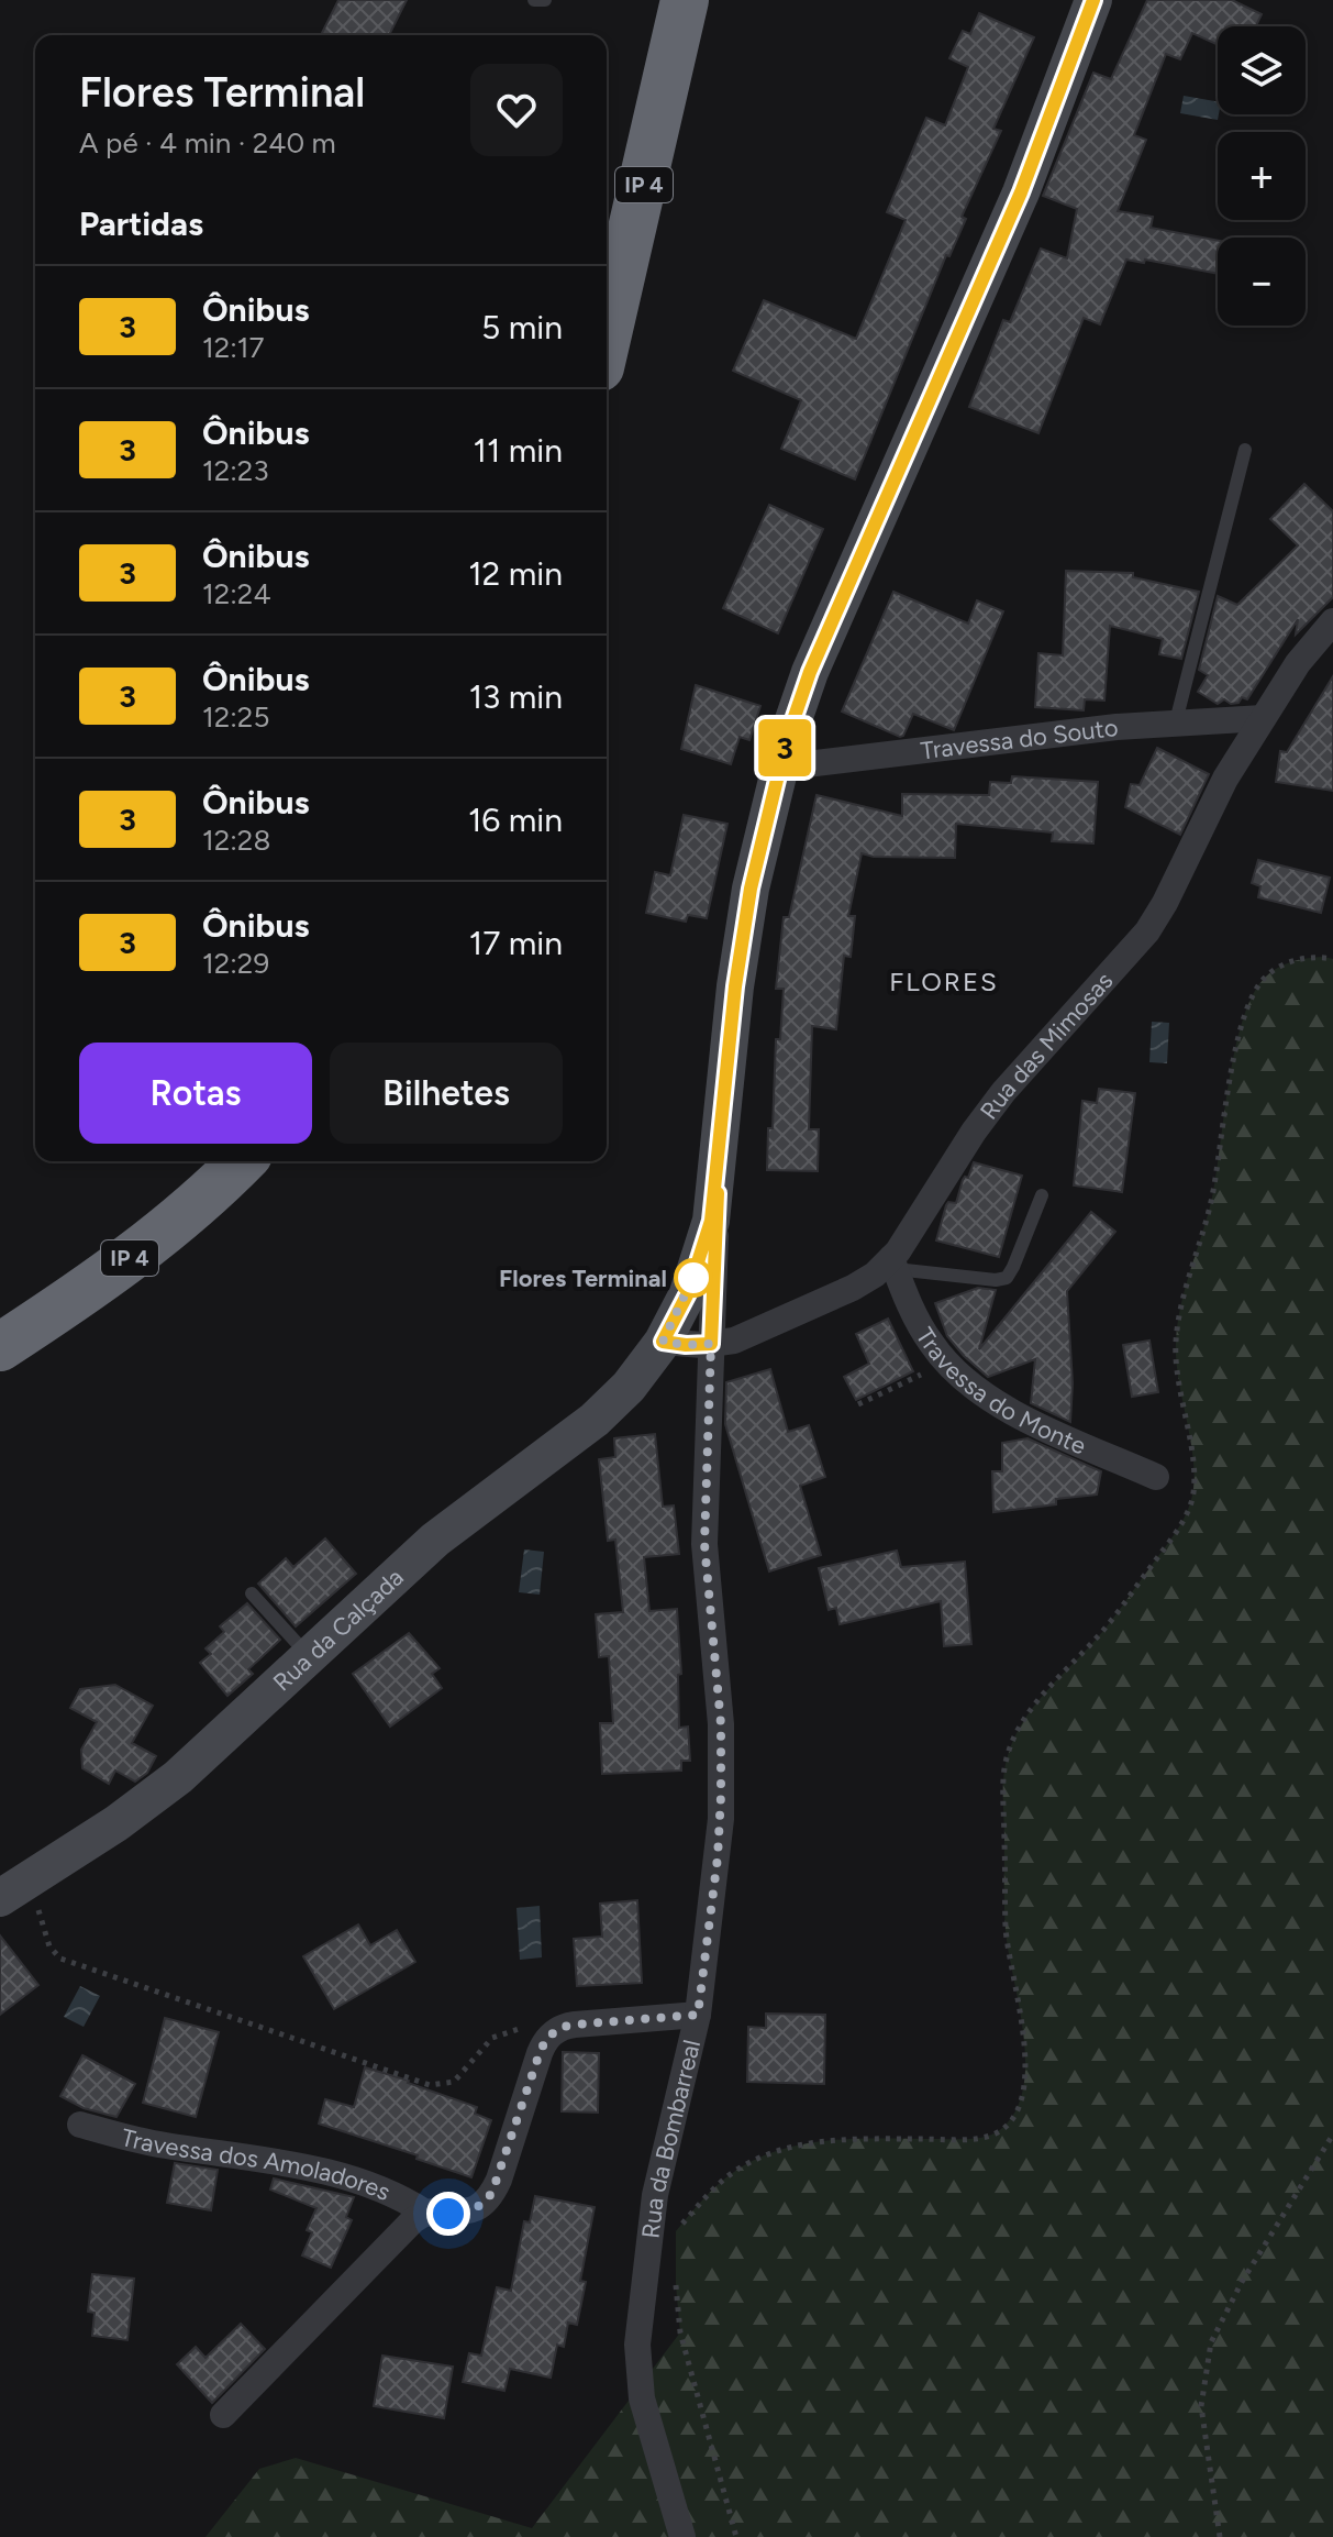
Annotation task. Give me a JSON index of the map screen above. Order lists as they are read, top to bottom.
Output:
{
  "streets": {
    "highway": ["IP 4"],
    "street": [
      "Travessa do Souto",
      "Rua das Mimosas",
      "Travessa do Monte",
      "Rua da Calçada",
      "Rua da Bombarreal",
      "Travessa dos Amoladores"
    ]
  },
  "crossings": [
    ["Travessa do Souto", "Rua das Mimosas"],
    ["Travessa do Souto", "Rua da Calçada"],
    ["Rua das Mimosas", "Travessa do Monte"],
    ["Rua das Mimosas", "Rua da Calçada"],
    ["Rua das Mimosas", "Rua da Bombarreal"],
    ["Rua da Calçada", "Rua da Bombarreal"]
  ],
  "districts": ["FLORES"],
  "places": ["Flores Terminal"],
  "lines": ["bus line 3"],
  "page": {
    "on_map": "3",
    "map_buttons": ["+", "−"],
    "heading": [
      ["Flores Terminal", "A pé · 4 min · 240 m"],
      "Partidas"
    ],
    "list": [
      {
        "mark": "3",
        "name": "Ônibus",
        "note": "12:17",
        "value": "5 min"
      },
      {
        "mark": "3",
        "name": "Ônibus",
        "note": "12:23",
        "value": "11 min"
      },
      {
        "mark": "3",
        "name": "Ônibus",
        "note": "12:24",
        "value": "12 min"
      },
      {
        "mark": "3",
        "name": "Ônibus",
        "note": "12:25",
        "value": "13 min"
      },
      {
        "mark": "3",
        "name": "Ônibus",
        "note": "12:28",
        "value": "16 min"
      },
      {
        "mark": "3",
        "name": "Ônibus",
        "note": "12:29",
        "value": "17 min"
      }
    ],
    "buttons": ["Rotas", "Bilhetes"]
  }
}
